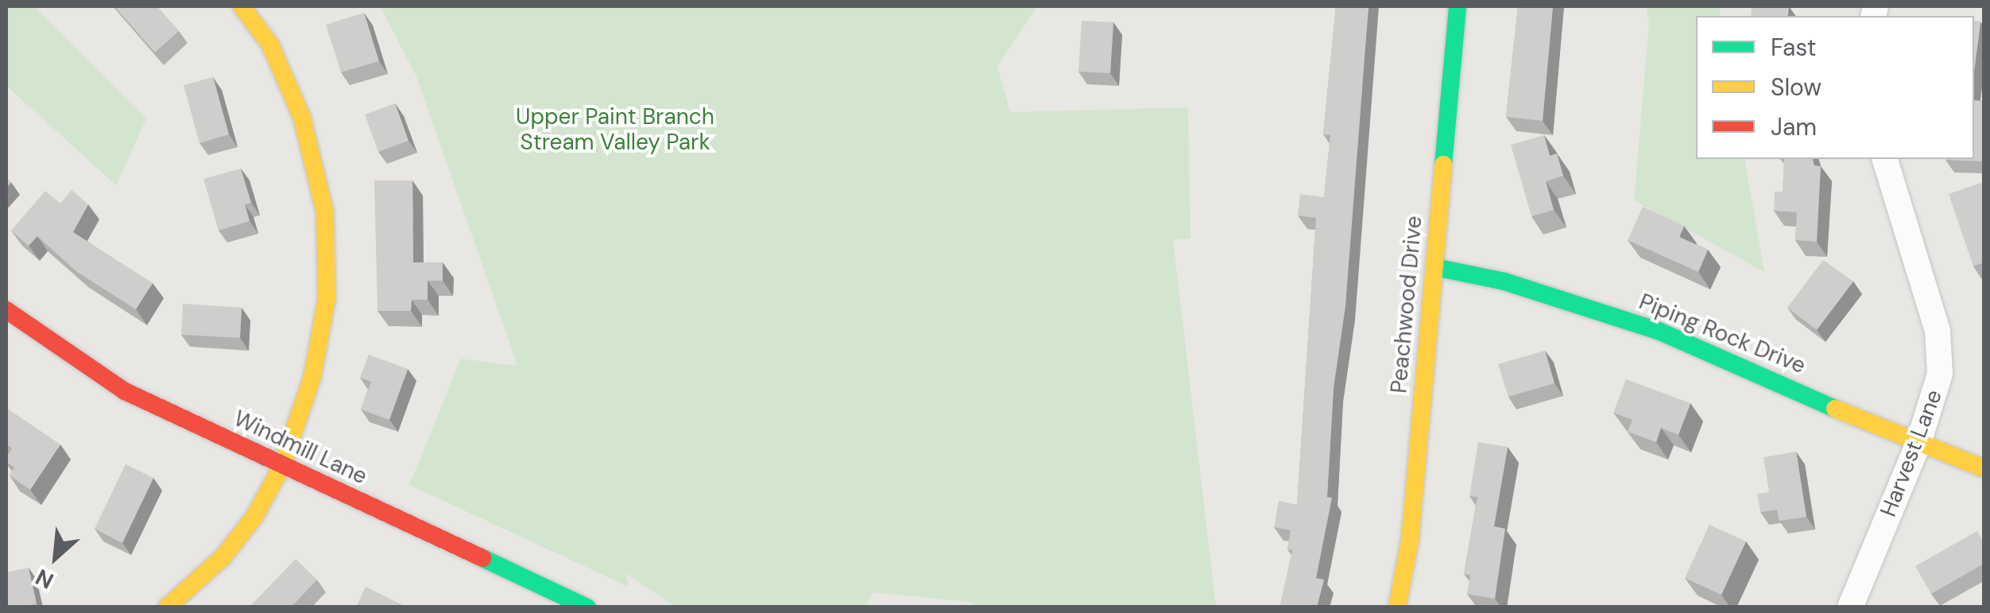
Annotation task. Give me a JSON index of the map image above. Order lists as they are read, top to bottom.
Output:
{
  "streets": {
    "street": [
      "Peachwood Drive",
      "Piping Rock Drive",
      "Windmill Lane",
      "Harvest Lane"
    ]
  },
  "crossings": [
    ["Peachwood Drive", "Piping Rock Drive"],
    ["Piping Rock Drive", "Harvest Lane"]
  ],
  "parks": ["Upper Paint Branch Stream Valley Park"],
  "legend": ["Fast", "Slow", "Jam"],
  "north": "bottom left"
}
